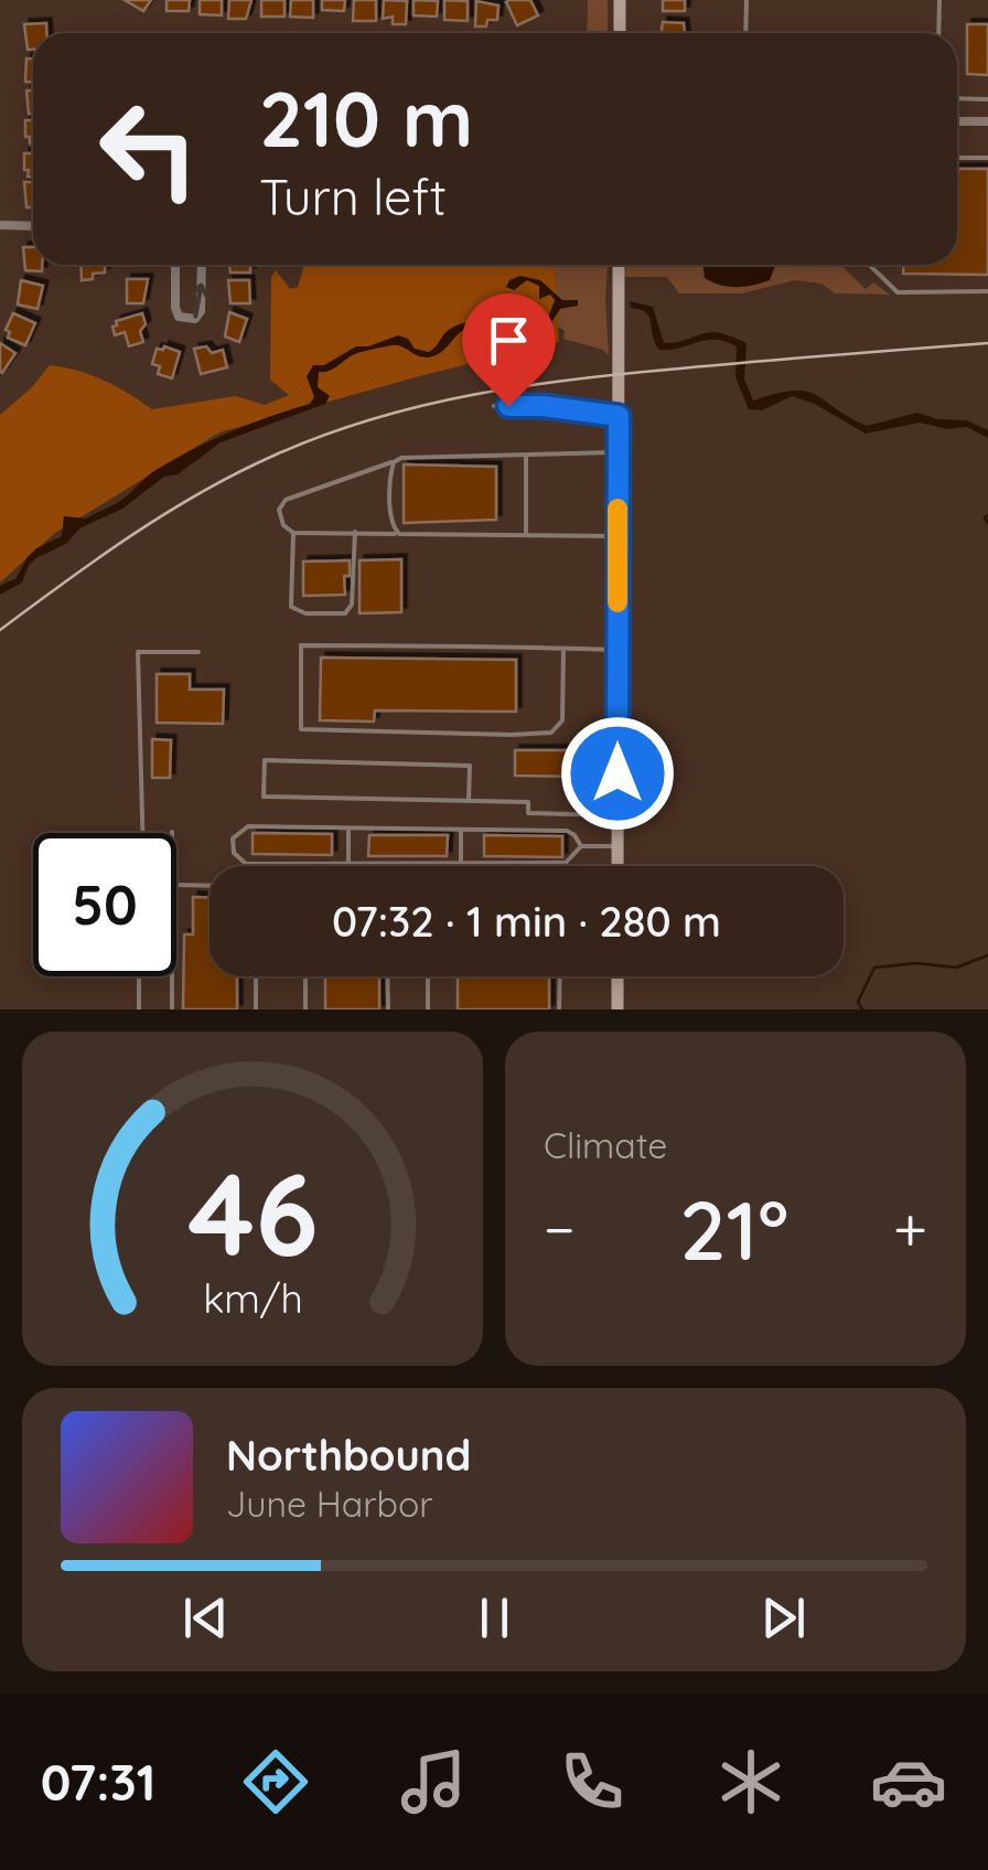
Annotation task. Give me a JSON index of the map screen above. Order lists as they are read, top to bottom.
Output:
{
  "page": {
    "turn": ["210 m", "Turn left"],
    "limit": "50",
    "trip": "07:32 · 1 min · 280 m",
    "tile": "Climate",
    "heat": ["−", "21°", "+"],
    "song": ["Northbound", "June Harbor"],
    "tabs": "07:31",
    "gauge": ["46", "km/h"]
  }
}
